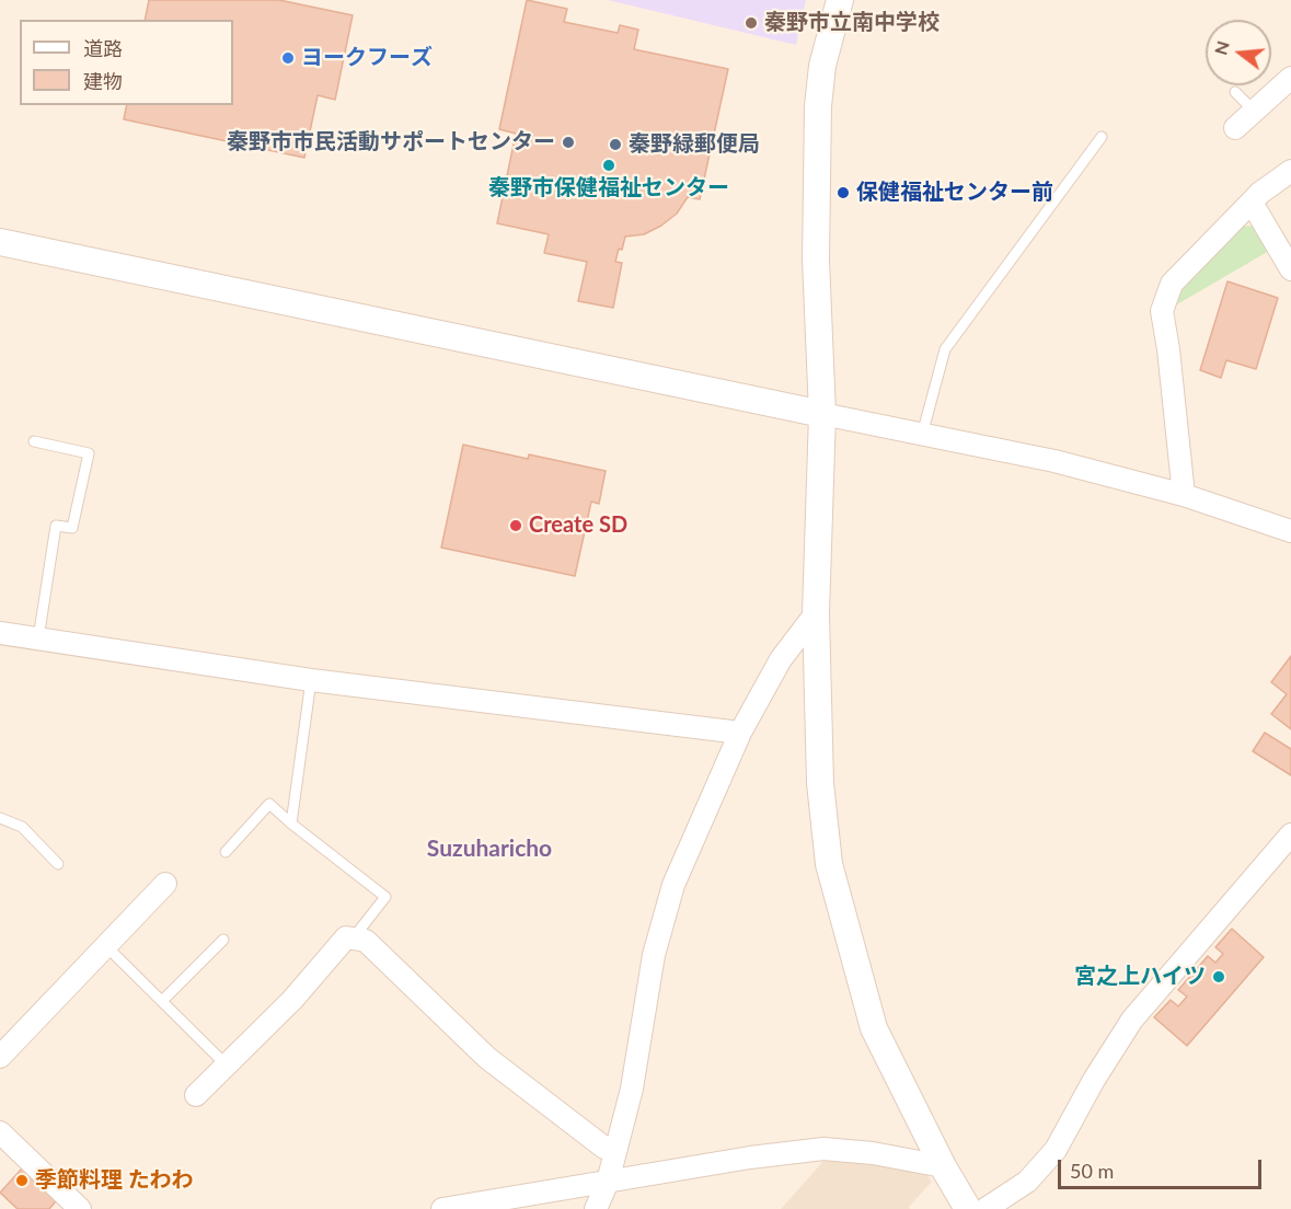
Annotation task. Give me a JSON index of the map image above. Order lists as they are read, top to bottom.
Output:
{
  "districts": ["Suzuharicho"],
  "places": [
    "秦野市立南中学校",
    "ヨークフーズ",
    "秦野市市民活動サポートセンター",
    "秦野緑郵便局",
    "秦野市保健福祉センター",
    "保健福祉センター前",
    "Create SD",
    "宮之上ハイツ",
    "季節料理 たわわ"
  ],
  "legend": ["道路", "建物"],
  "scale_bar": "50 m",
  "north": "left"
}
